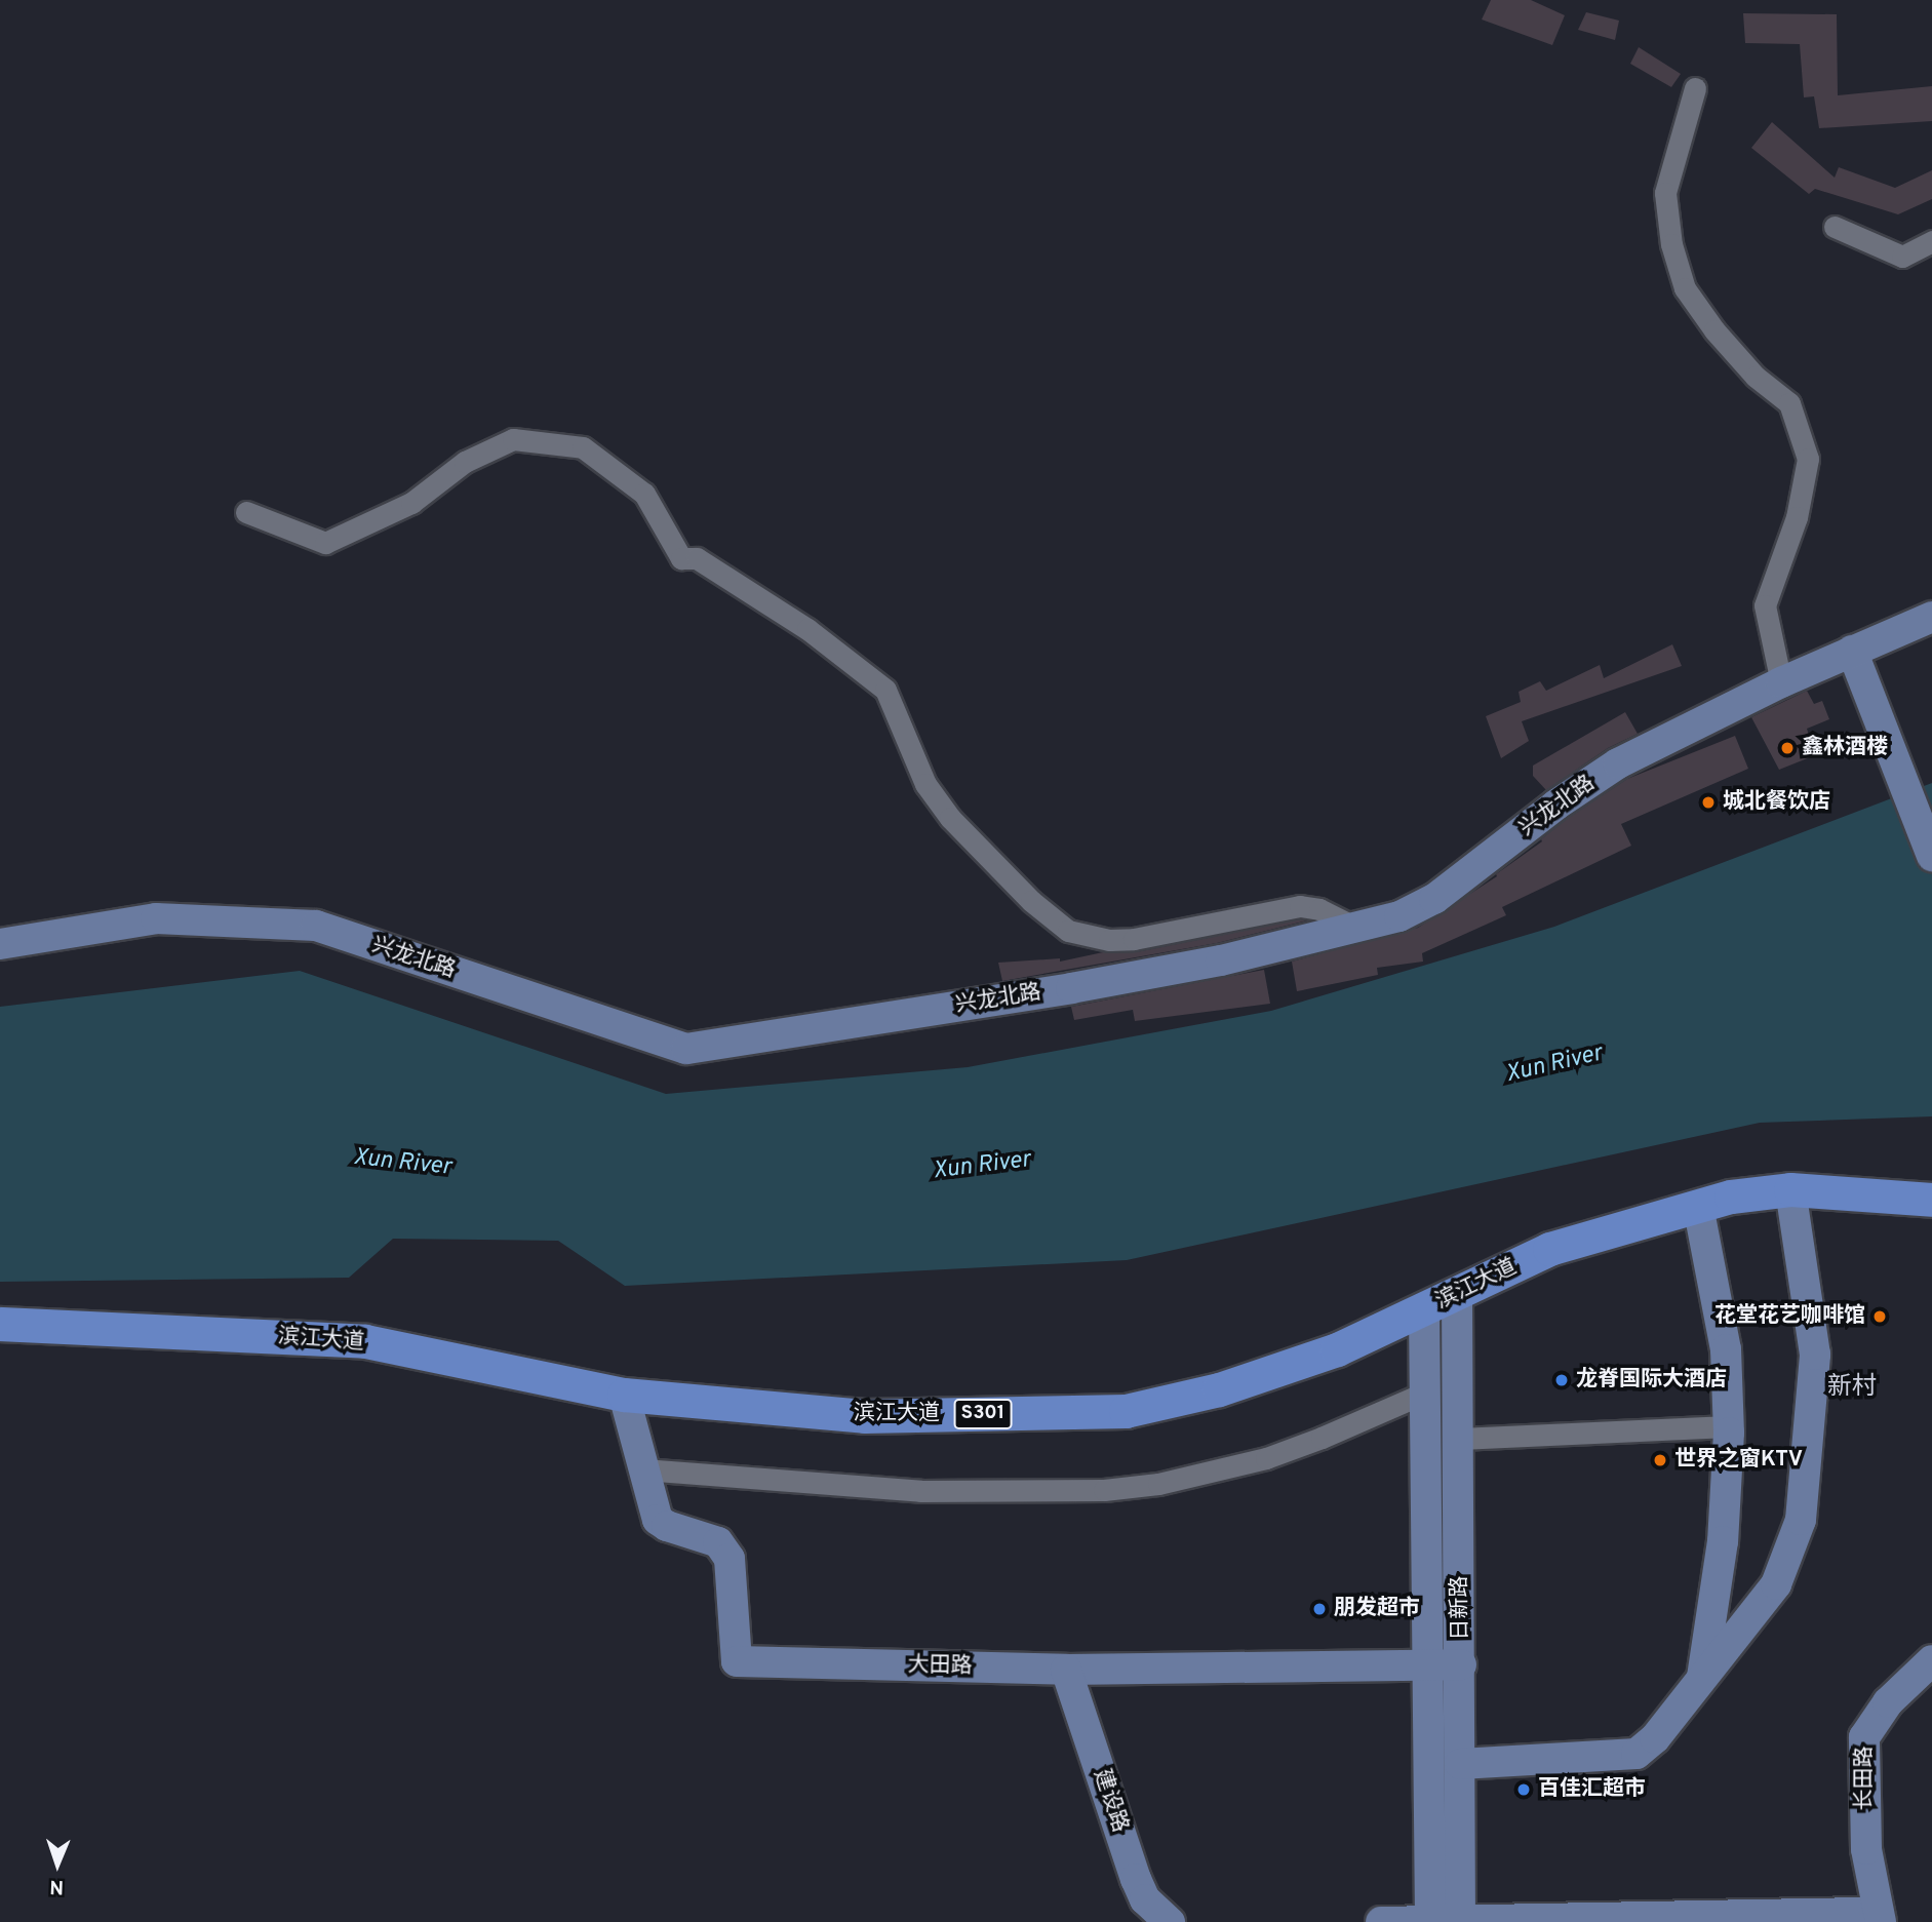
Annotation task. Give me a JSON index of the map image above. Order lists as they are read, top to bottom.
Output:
{
  "streets": {
    "main road": [
      "兴龙北路",
      "滨江大道",
      "S301",
      "日新路",
      "大田路",
      "长田路",
      "建设路"
    ]
  },
  "crossings": [
    ["滨江大道", "日新路"],
    ["滨江大道", "大田路"],
    ["日新路", "大田路"],
    ["大田路", "建设路"]
  ],
  "districts": ["新村"],
  "water": ["Xun River"],
  "places": [
    "鑫林酒楼",
    "城北餐饮店",
    "花堂花艺咖啡馆",
    "龙脊国际大酒店",
    "世界之窗KTV",
    "朋发超市",
    "百佳汇超市"
  ],
  "north": "bottom"
}
